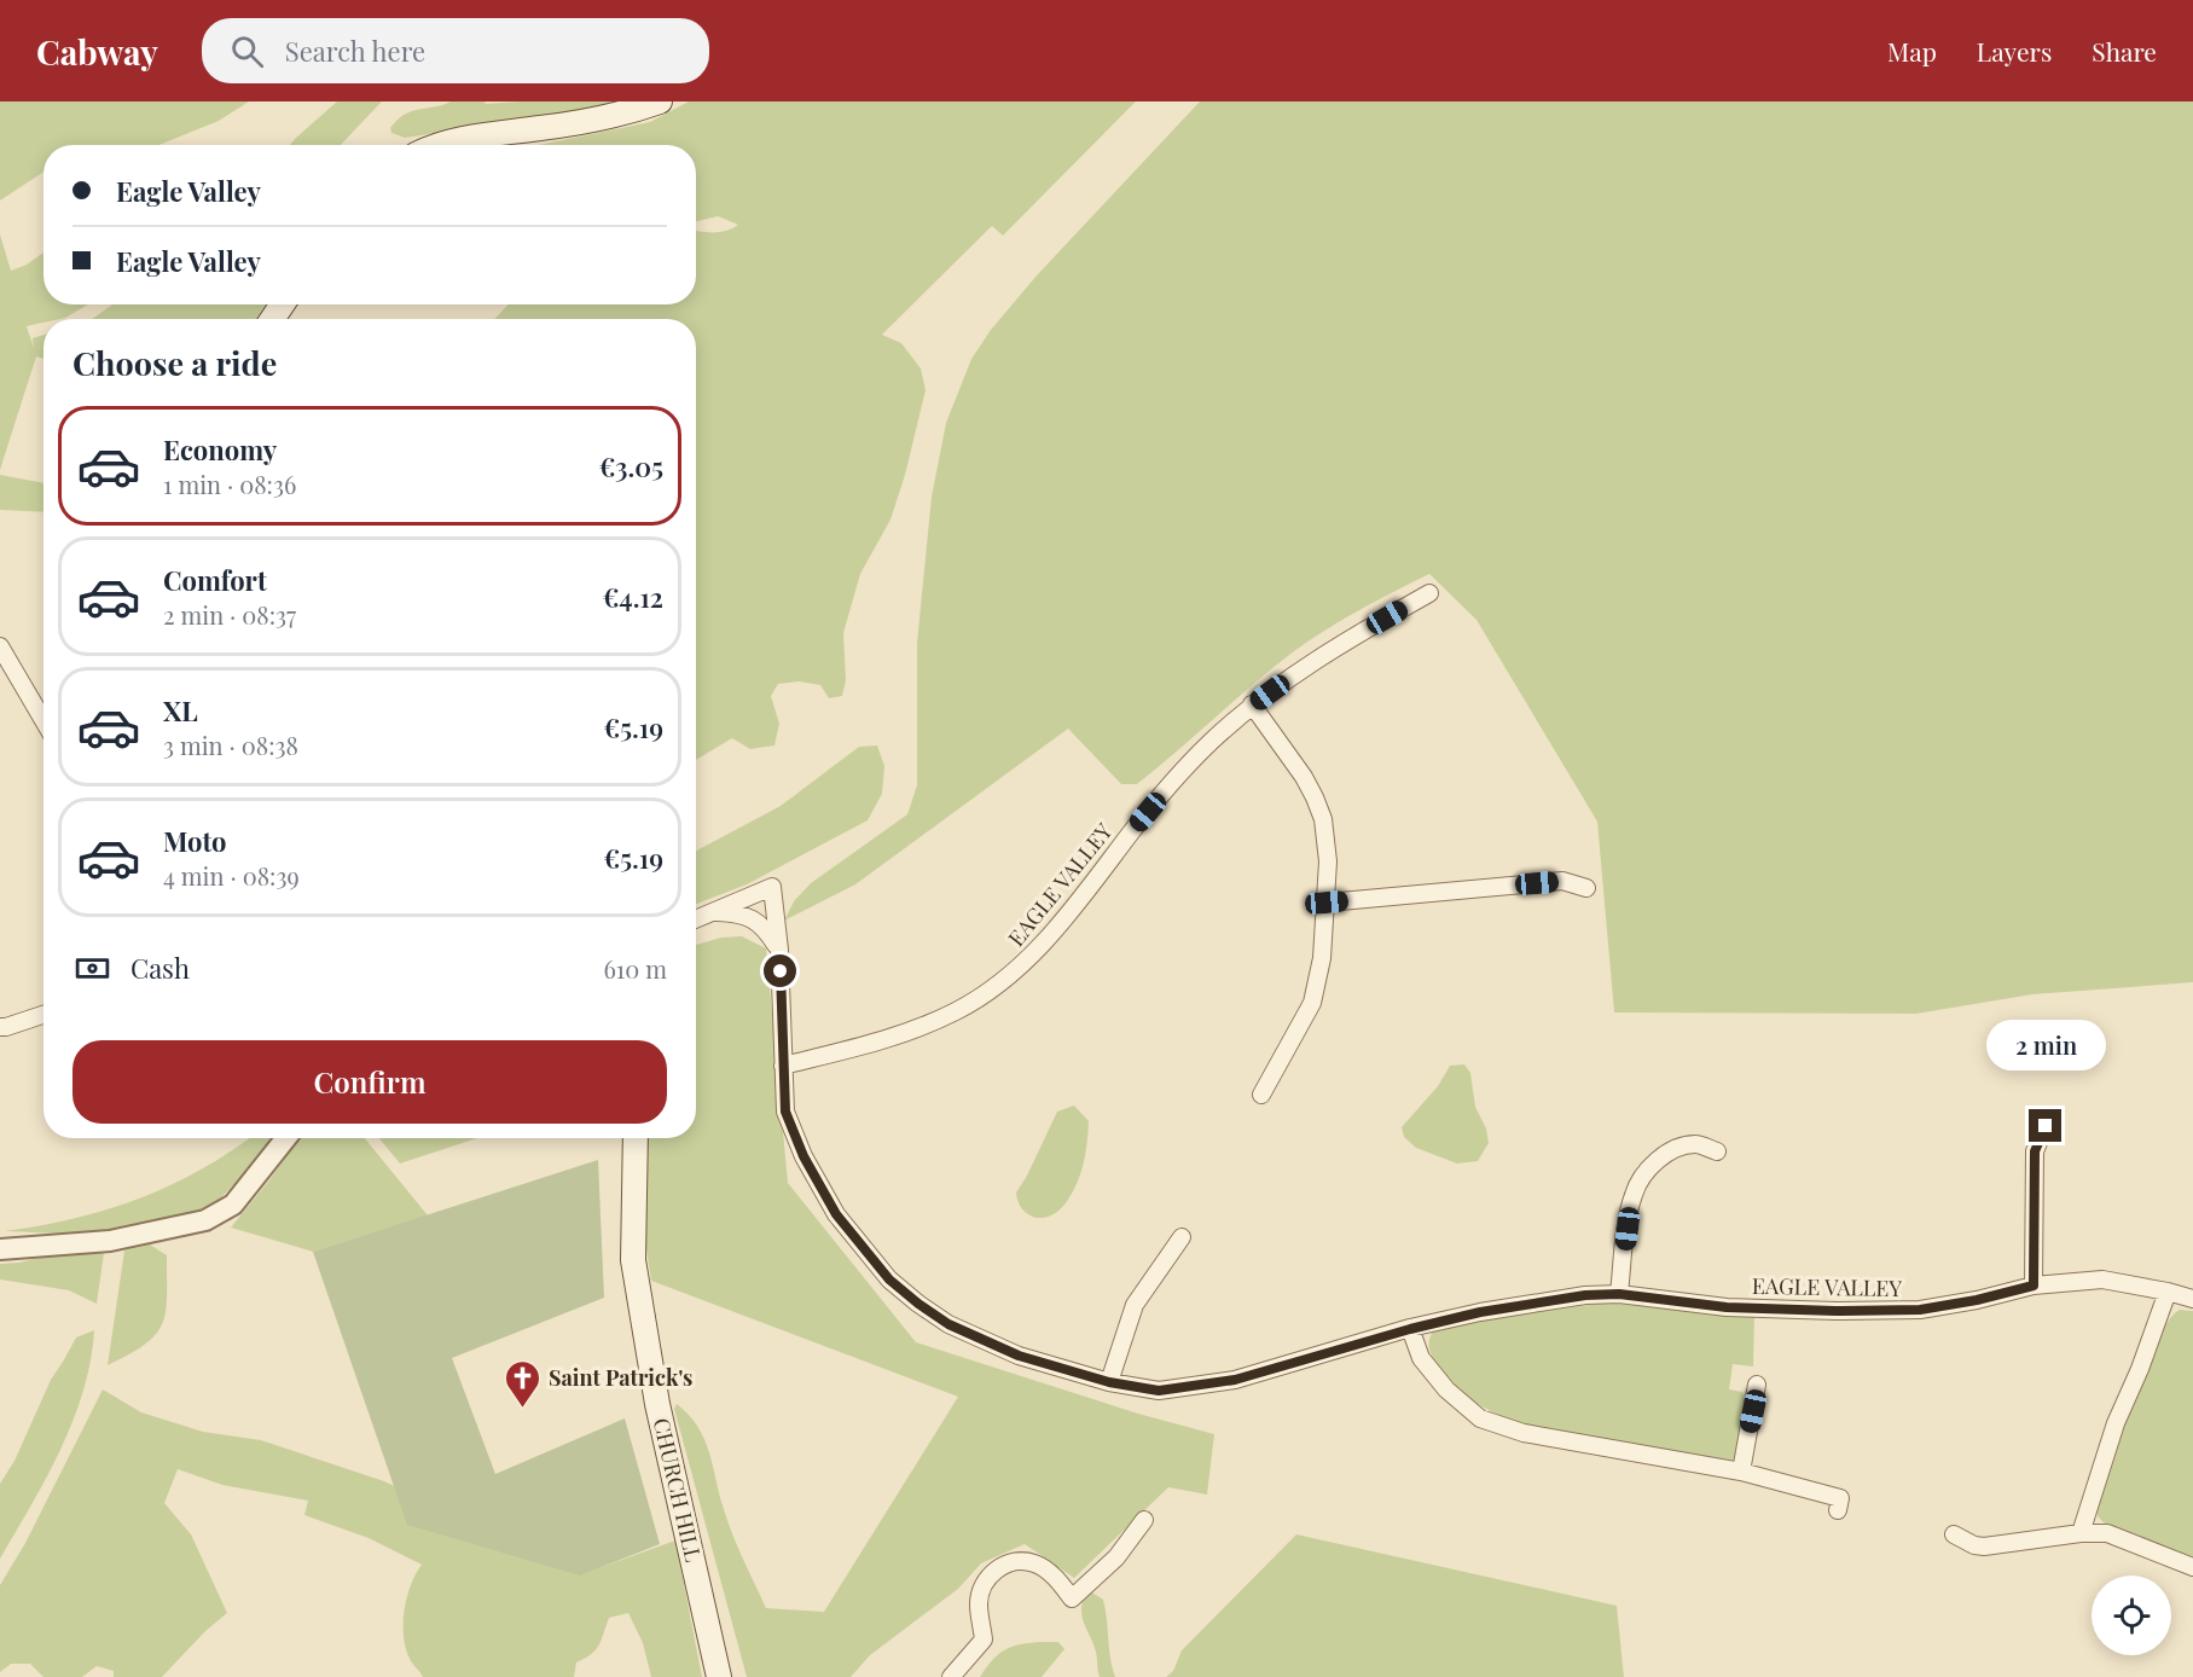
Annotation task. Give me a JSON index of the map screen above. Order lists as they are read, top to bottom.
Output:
{
  "streets": {
    "main road": ["CHURCH HILL"],
    "street": ["EAGLE VALLEY"]
  },
  "places": {
    "church": ["Saint Patrick's"]
  },
  "page": {
    "header": "Cabway",
    "search": "Search here",
    "nav": ["Map", "Layers", "Share"],
    "banner": ["Eagle Valley", "Eagle Valley"],
    "heading": "Choose a ride",
    "list": [
      {
        "name": "Economy",
        "note": "1 min · 08:36",
        "value": "€3.05"
      },
      {
        "name": "Comfort",
        "note": "2 min · 08:37",
        "value": "€4.12"
      },
      {
        "name": "XL",
        "note": "3 min · 08:38",
        "value": "€5.19"
      },
      {
        "name": "Moto",
        "note": "4 min · 08:39",
        "value": "€5.19"
      }
    ],
    "pay": ["Cash", "610 m"],
    "bubble": "2 min",
    "buttons": "Confirm"
  }
}
